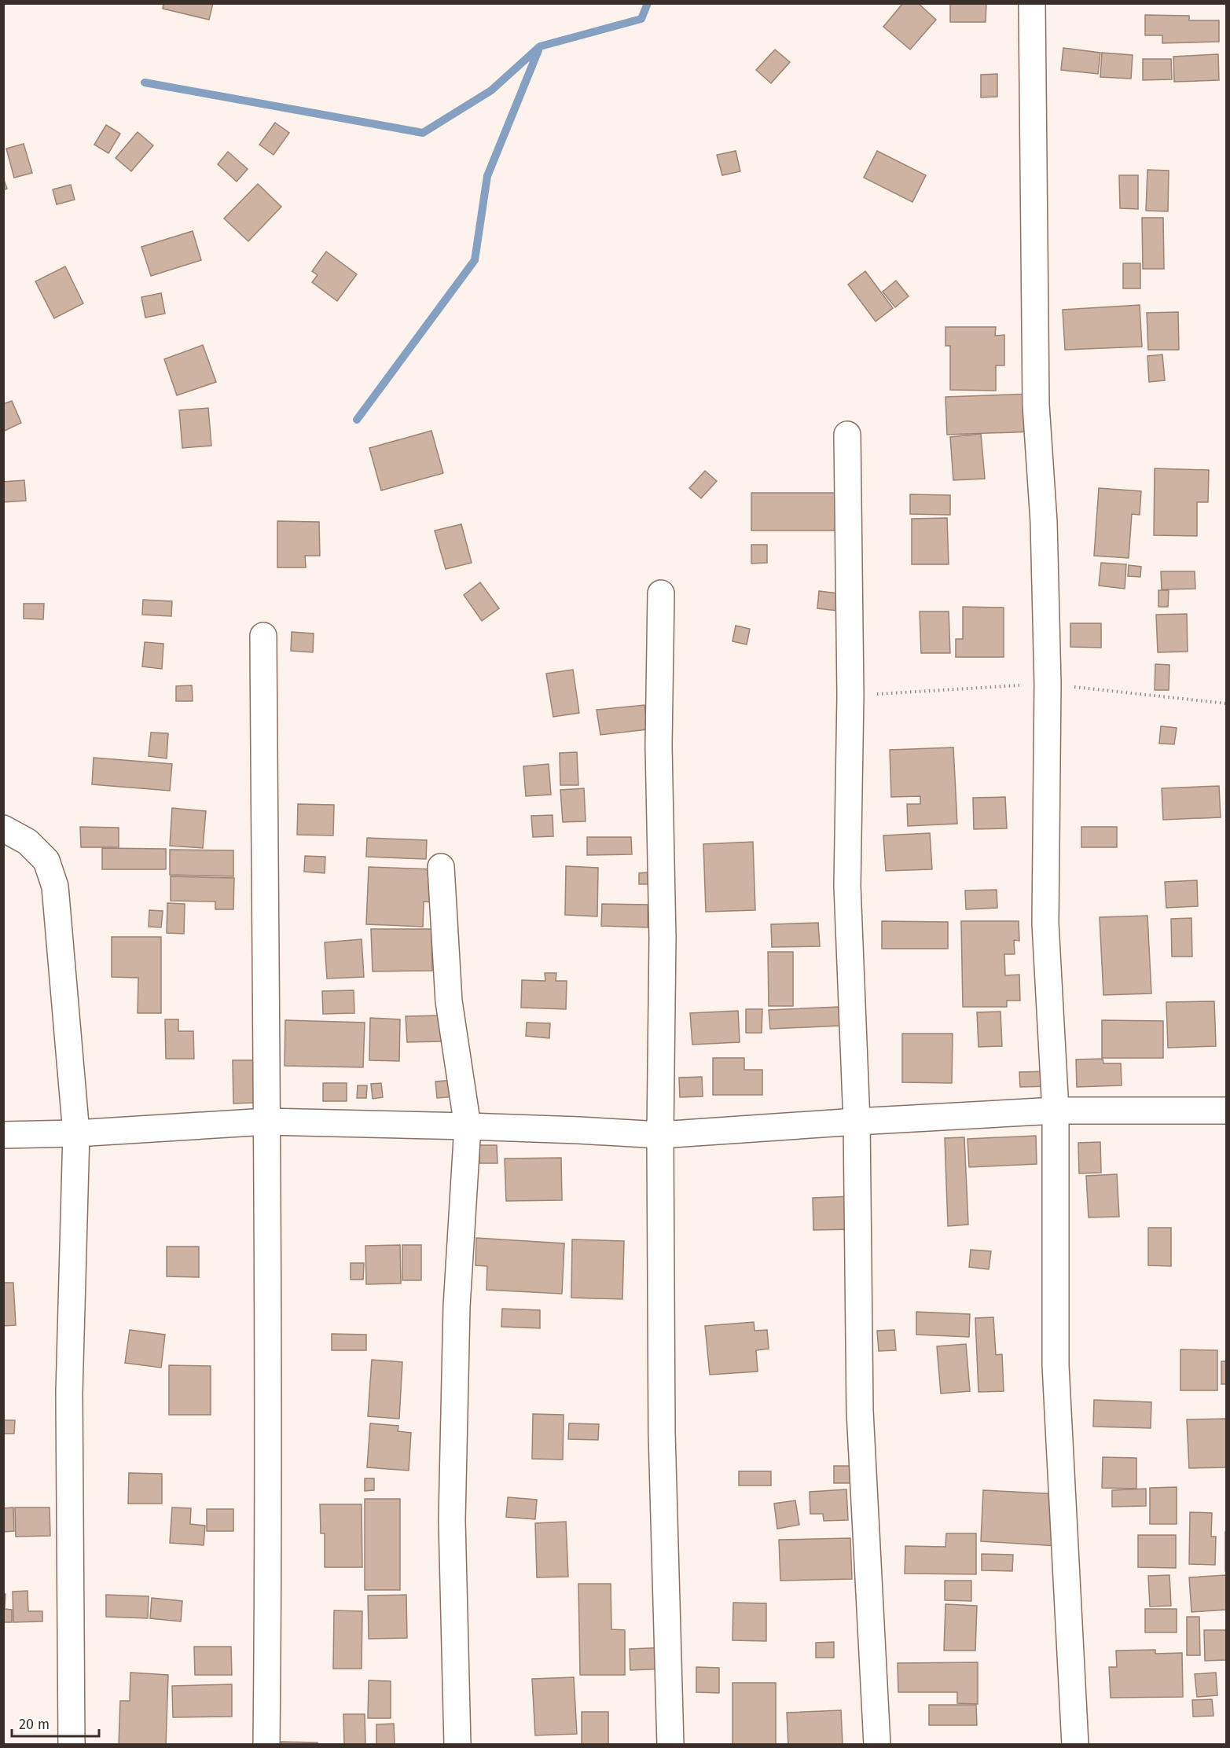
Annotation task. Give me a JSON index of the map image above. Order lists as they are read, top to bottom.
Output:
{
  "scale_bar": "20 m"
}
